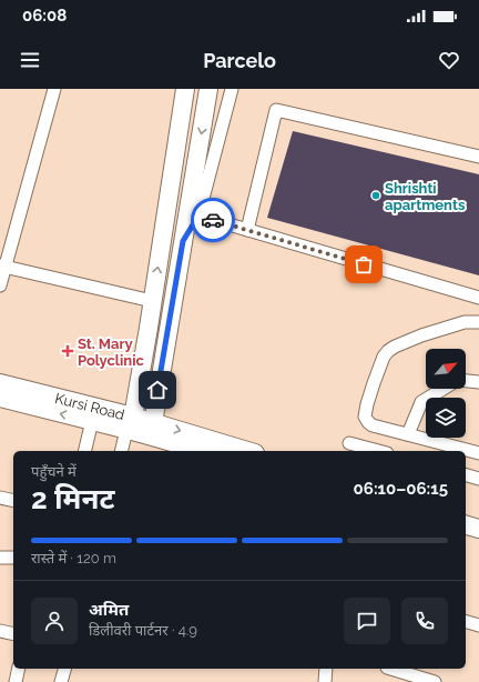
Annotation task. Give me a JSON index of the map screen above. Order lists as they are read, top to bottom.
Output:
{
  "streets": {
    "street": ["Kursi Road"]
  },
  "places": {
    "other": ["Shrishti apartments"],
    "health": ["St. Mary Polyclinic"]
  },
  "north": "top right",
  "page": {
    "status": "06:08",
    "header": "Parcelo",
    "heading": ["2 मिनट", "पहुँचने में", "06:10–06:15"],
    "panel": ["अमित", "डिलीवरी पार्टनर · 4.9"],
    "bar": "रास्ते में · 120 m"
  }
}
